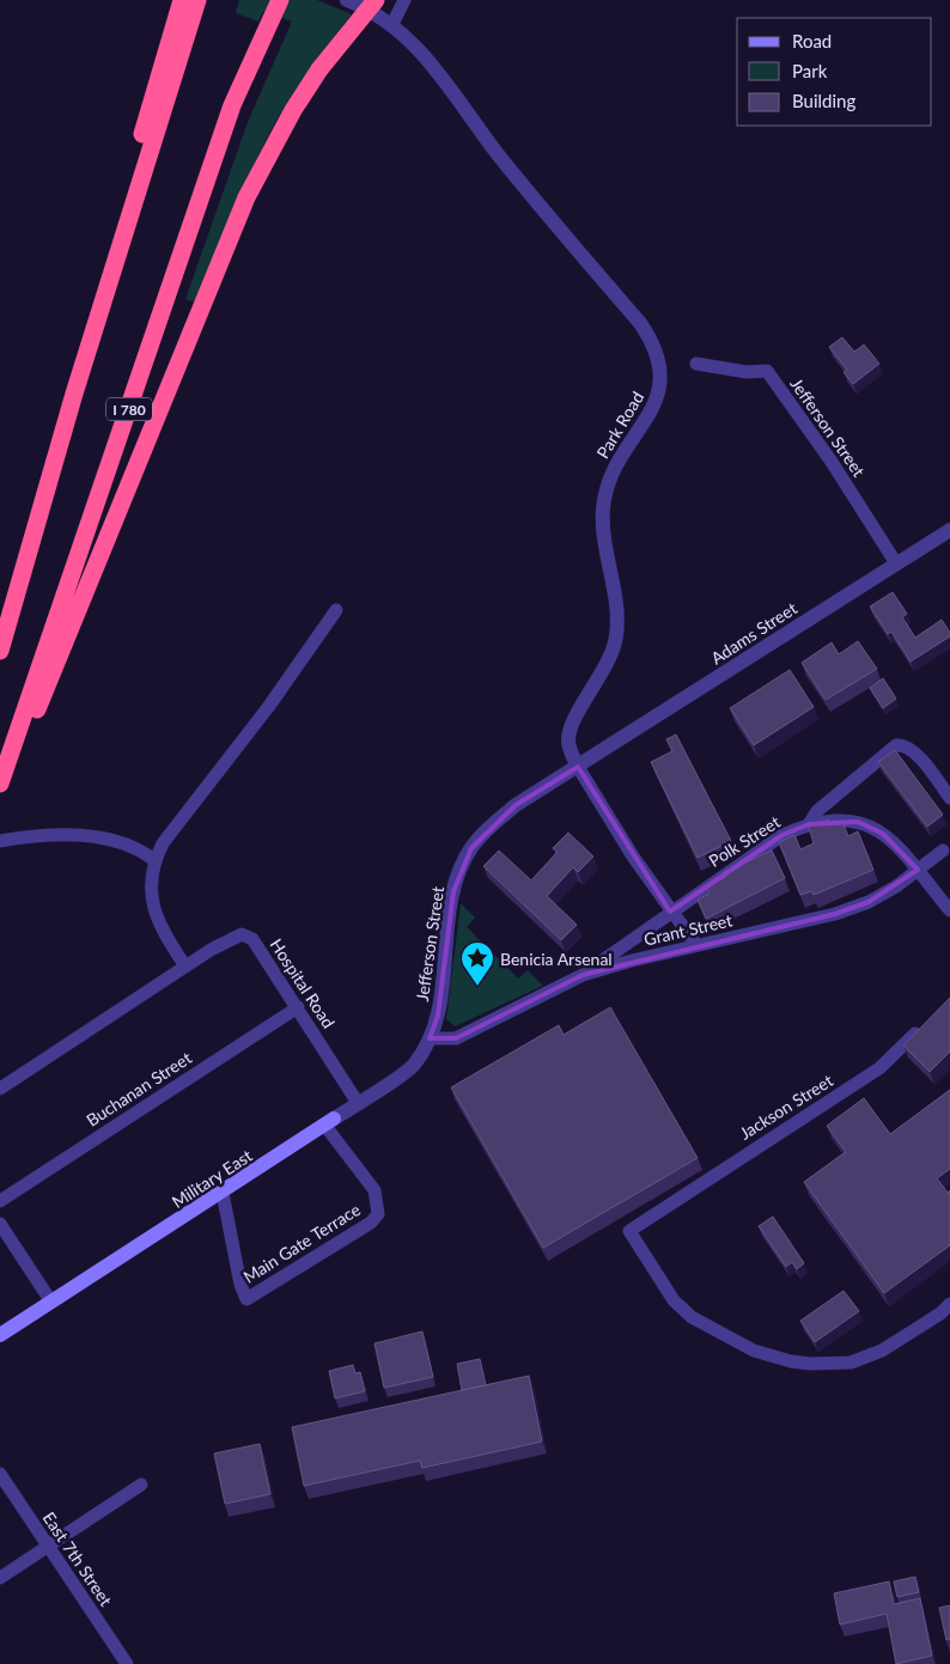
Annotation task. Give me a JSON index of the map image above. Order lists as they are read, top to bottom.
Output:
{
  "streets": {
    "highway": ["I 780"],
    "main road": ["Military East"],
    "street": [
      "Park Road",
      "Jefferson Street",
      "Adams Street",
      "Polk Street",
      "Grant Street",
      "Hospital Road",
      "Buchanan Street",
      "Jackson Street",
      "Main Gate Terrace",
      "East 7th Street"
    ]
  },
  "crossings": [
    ["Park Road", "Jefferson Street"],
    ["Park Road", "Adams Street"],
    ["Park Road", "Polk Street"],
    ["Park Road", "Grant Street"],
    ["Jefferson Street", "Adams Street"],
    ["Jefferson Street", "Grant Street"],
    ["Jefferson Street", "Military East"],
    ["Polk Street", "Grant Street"],
    ["Grant Street", "Military East"],
    ["Hospital Road", "Buchanan Street"],
    ["Hospital Road", "Military East"],
    ["Military East", "Main Gate Terrace"]
  ],
  "places": {
    "place": ["Benicia Arsenal"]
  },
  "legend": ["Road", "Park", "Building"]
}
